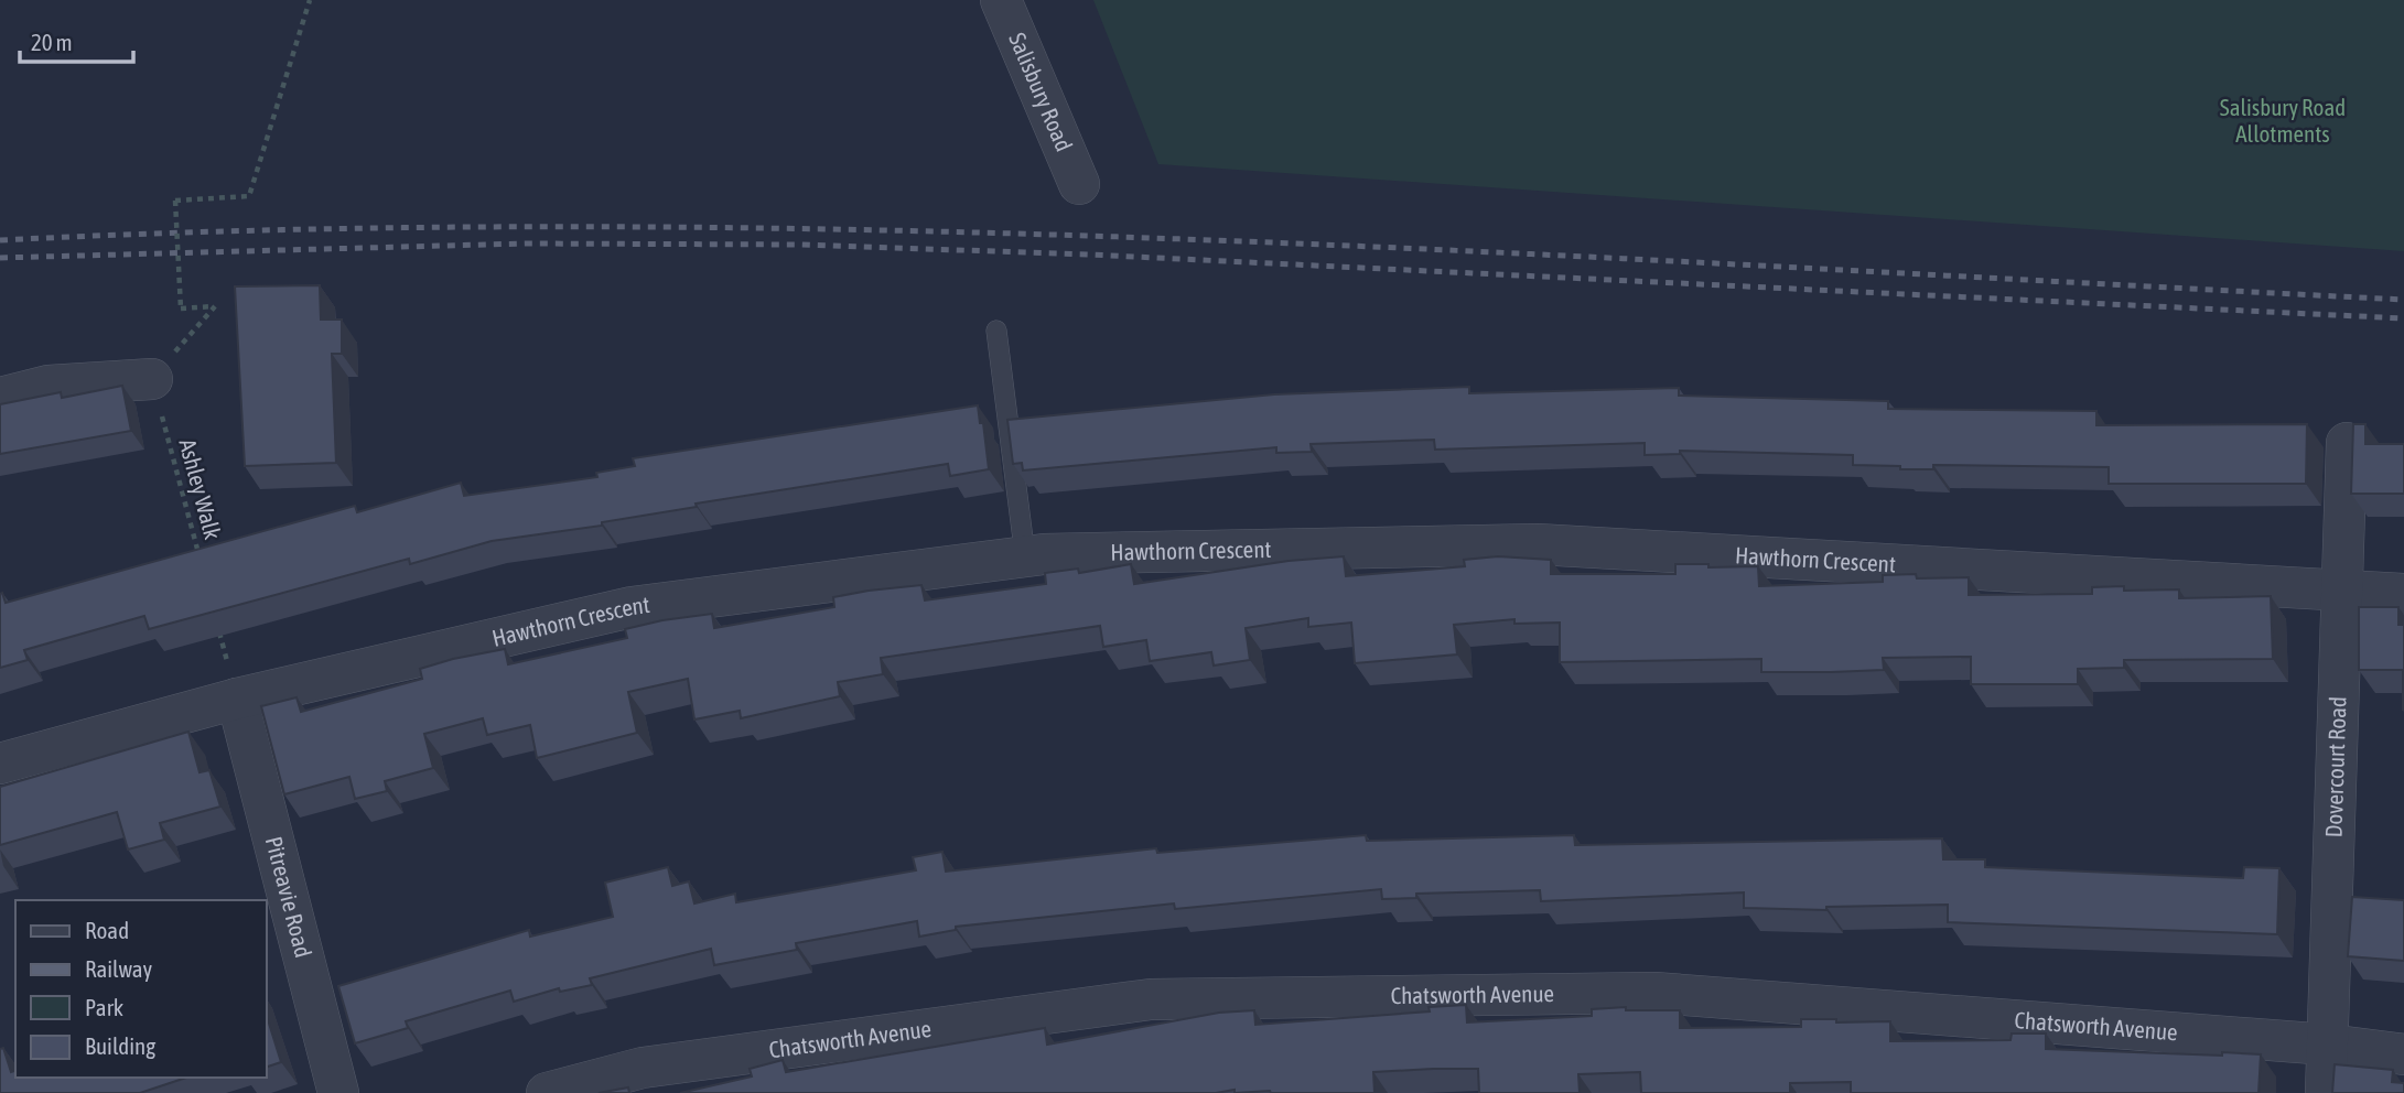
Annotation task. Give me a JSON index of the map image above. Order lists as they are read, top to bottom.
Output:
{
  "streets": {
    "street": [
      "Salisbury Road",
      "Hawthorn Crescent",
      "Dovercourt Road",
      "Pitreavie Road",
      "Chatsworth Avenue"
    ],
    "path": ["Ashley Walk"]
  },
  "crossings": [
    ["Hawthorn Crescent", "Dovercourt Road"],
    ["Hawthorn Crescent", "Pitreavie Road"],
    ["Dovercourt Road", "Chatsworth Avenue"]
  ],
  "parks": ["Salisbury Road Allotments"],
  "legend": [
    "Road",
    "Railway",
    "Park",
    "Building"
  ],
  "scale_bar": "20 m"
}
